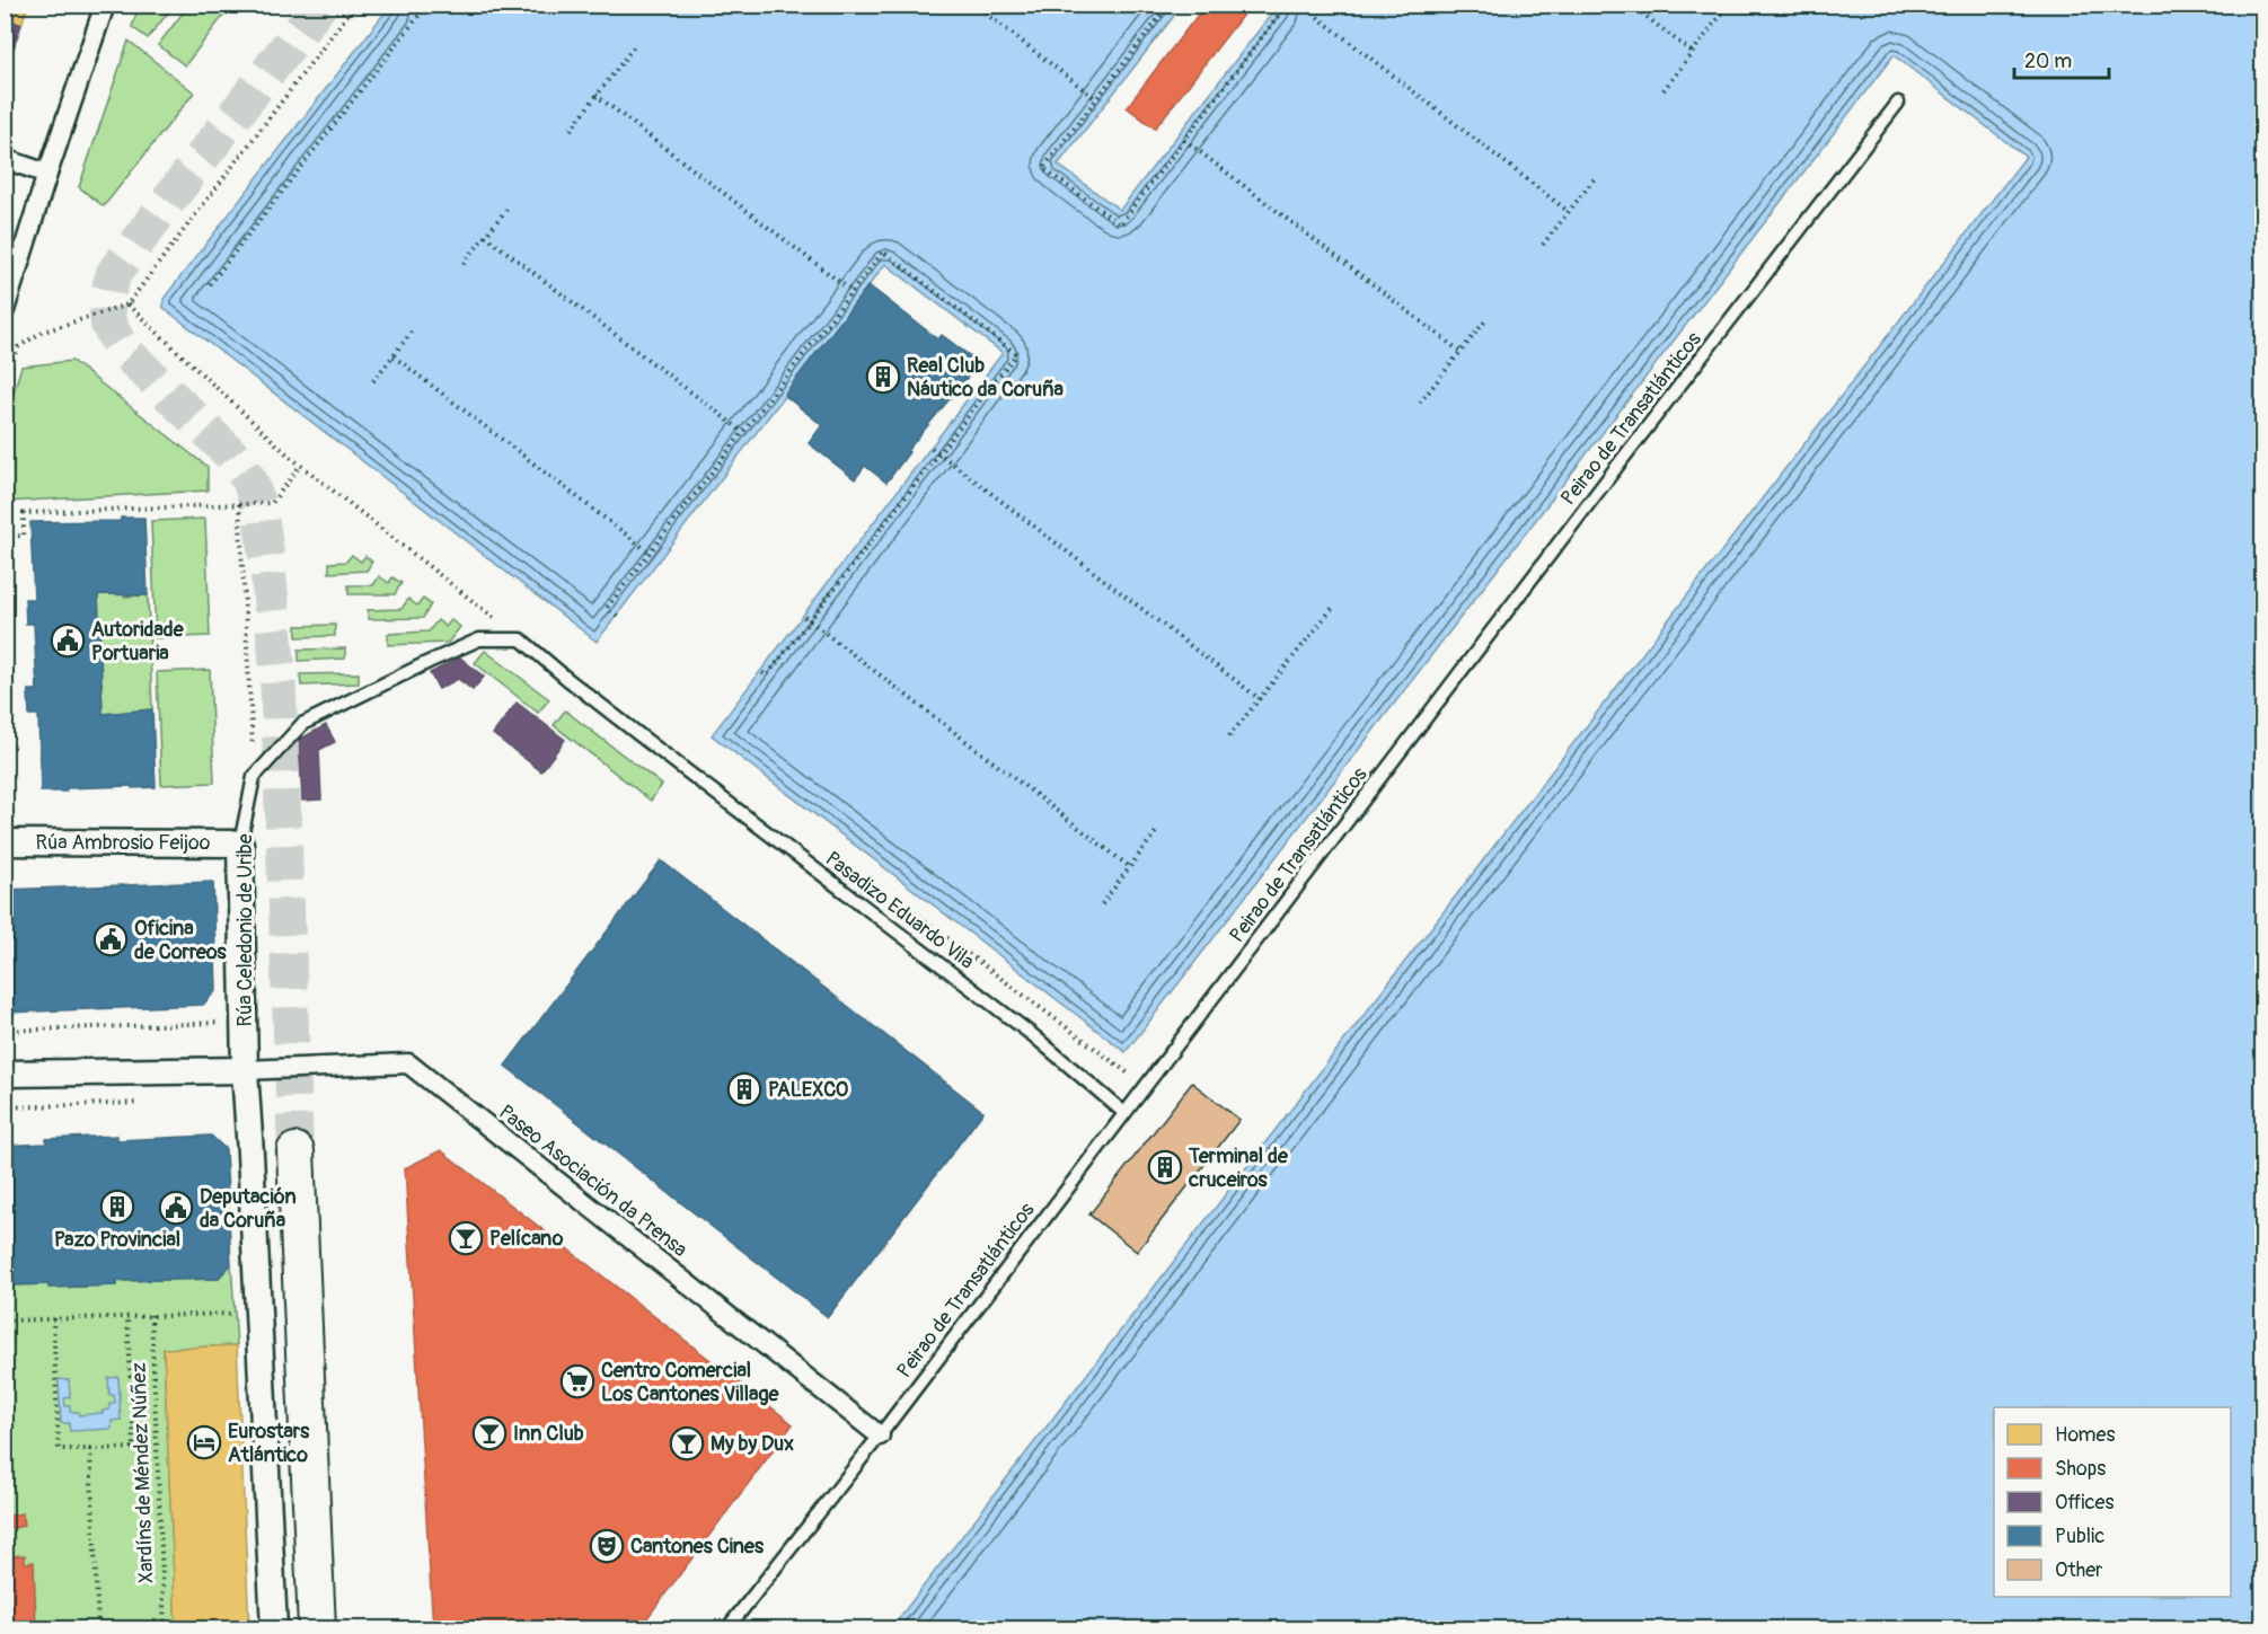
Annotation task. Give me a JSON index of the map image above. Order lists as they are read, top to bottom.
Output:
{
  "streets": {
    "street": ["Rúa Ambrosio Feijoo", "Rúa Celedonio de Uribe", "Paseo Asociación da Prensa"],
    "lane": ["Peirao de Transatlánticos", "Pasadizo Eduardo Vila"],
    "path": ["Xardíns de Méndez Núñez"]
  },
  "crossings": [
    ["Peirao de Transatlánticos", "Pasadizo Eduardo Vila"],
    ["Peirao de Transatlánticos", "Paseo Asociación da Prensa"],
    ["Rúa Ambrosio Feijoo", "Rúa Celedonio de Uribe"],
    ["Rúa Celedonio de Uribe", "Paseo Asociación da Prensa"]
  ],
  "places": {
    "building": [
      "Real Club Náutico da Coruña",
      "PALEXCO",
      "Terminal de cruceiros",
      "Pazo Provincial"
    ],
    "public building": ["Autoridade Portuaria", "Oficina de Correos", "Deputación da Coruña"],
    "bar": ["Pelícano", "Inn Club", "My by Dux"],
    "supermarket": ["Centro Comercial Los Cantones Village"],
    "hotel": ["Eurostars Atlántico"],
    "theatre": ["Cantones Cines"]
  },
  "legend": [
    "Homes",
    "Shops",
    "Offices",
    "Public",
    "Other"
  ],
  "scale_bar": "20 m"
}
